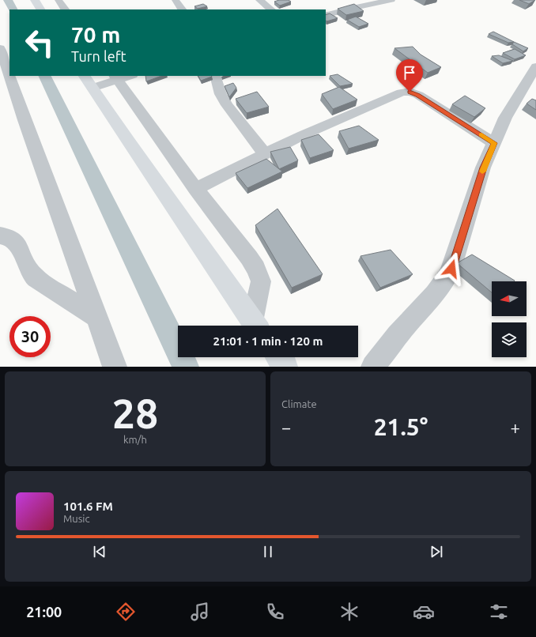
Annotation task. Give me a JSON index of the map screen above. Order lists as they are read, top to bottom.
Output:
{
  "north": "left",
  "page": {
    "turn": ["70 m", "Turn left"],
    "limit": "30",
    "trip": "21:01 · 1 min · 120 m",
    "tile": [
      ["28", "km/h"],
      "Climate"
    ],
    "heat": ["−", "21.5°", "+"],
    "song": ["101.6 FM", "Music"],
    "tabs": "21:00"
  }
}
